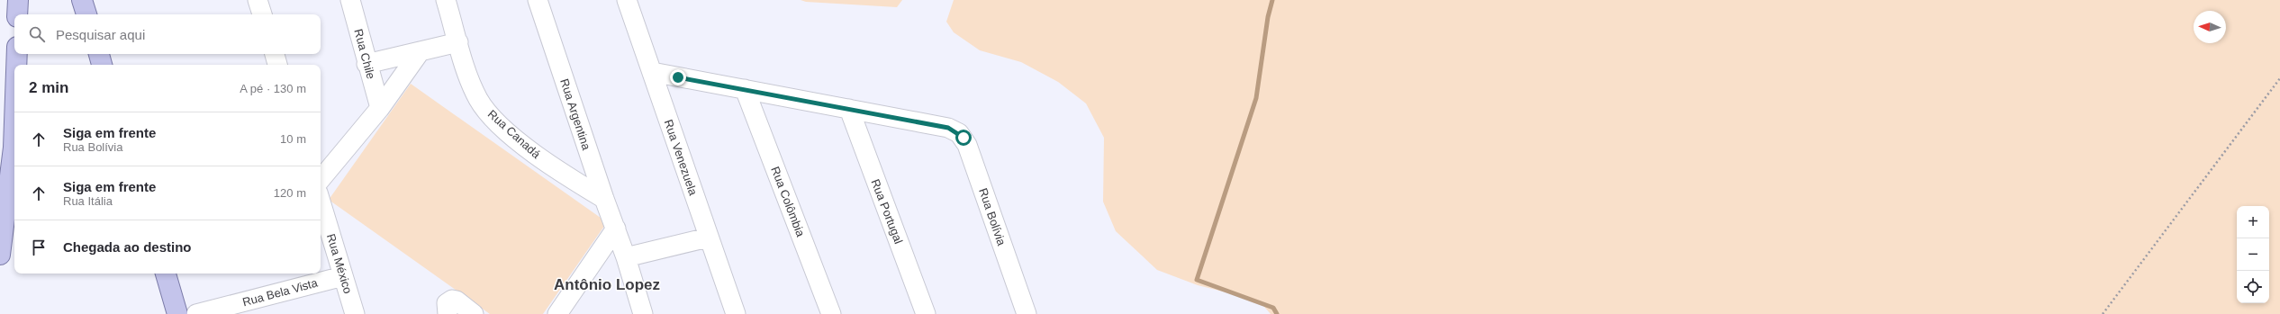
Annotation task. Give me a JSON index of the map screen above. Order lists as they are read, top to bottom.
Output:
{
  "streets": {
    "street": [
      "Rua Chile",
      "Rua Argentina",
      "Rua Canadá",
      "Rua Venezuela",
      "Rua Colômbia",
      "Rua Portugal",
      "Rua Bolívia",
      "Rua México",
      "Rua Bela Vista"
    ]
  },
  "crossings": [
    ["Rua Argentina", "Rua Canadá"],
    ["Rua Portugal", "Rua Bolívia"],
    ["Rua México", "Rua Bela Vista"]
  ],
  "districts": ["Antônio Lopez"],
  "north": "left",
  "page": {
    "search": "Pesquisar aqui",
    "heading": ["2 min", "A pé · 130 m"],
    "list": [
      ["Siga em frente", "Rua Bolívia", "10 m"],
      ["Siga em frente", "Rua Itália", "120 m"],
      "Chegada ao destino"
    ],
    "map_buttons": ["+", "−"]
  }
}
